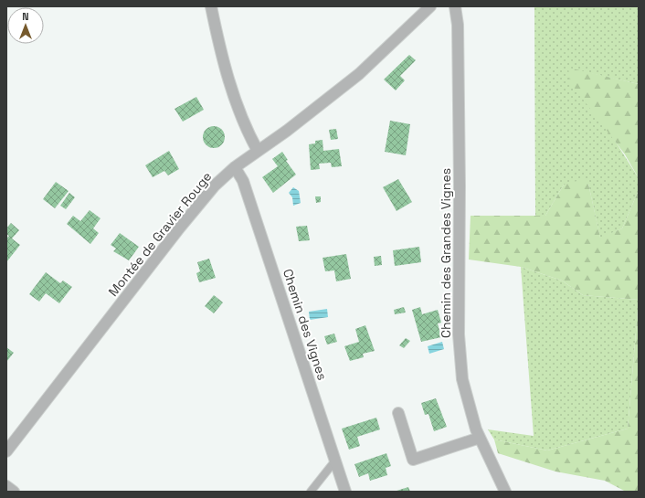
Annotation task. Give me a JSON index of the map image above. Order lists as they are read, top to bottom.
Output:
{
  "streets": {
    "street": ["Montée de Gravier Rouge", "Chemin des Grandes Vignes", "Chemin des Vignes"]
  },
  "crossings": [
    ["Montée de Gravier Rouge", "Chemin des Vignes"]
  ],
  "north": "top"
}
